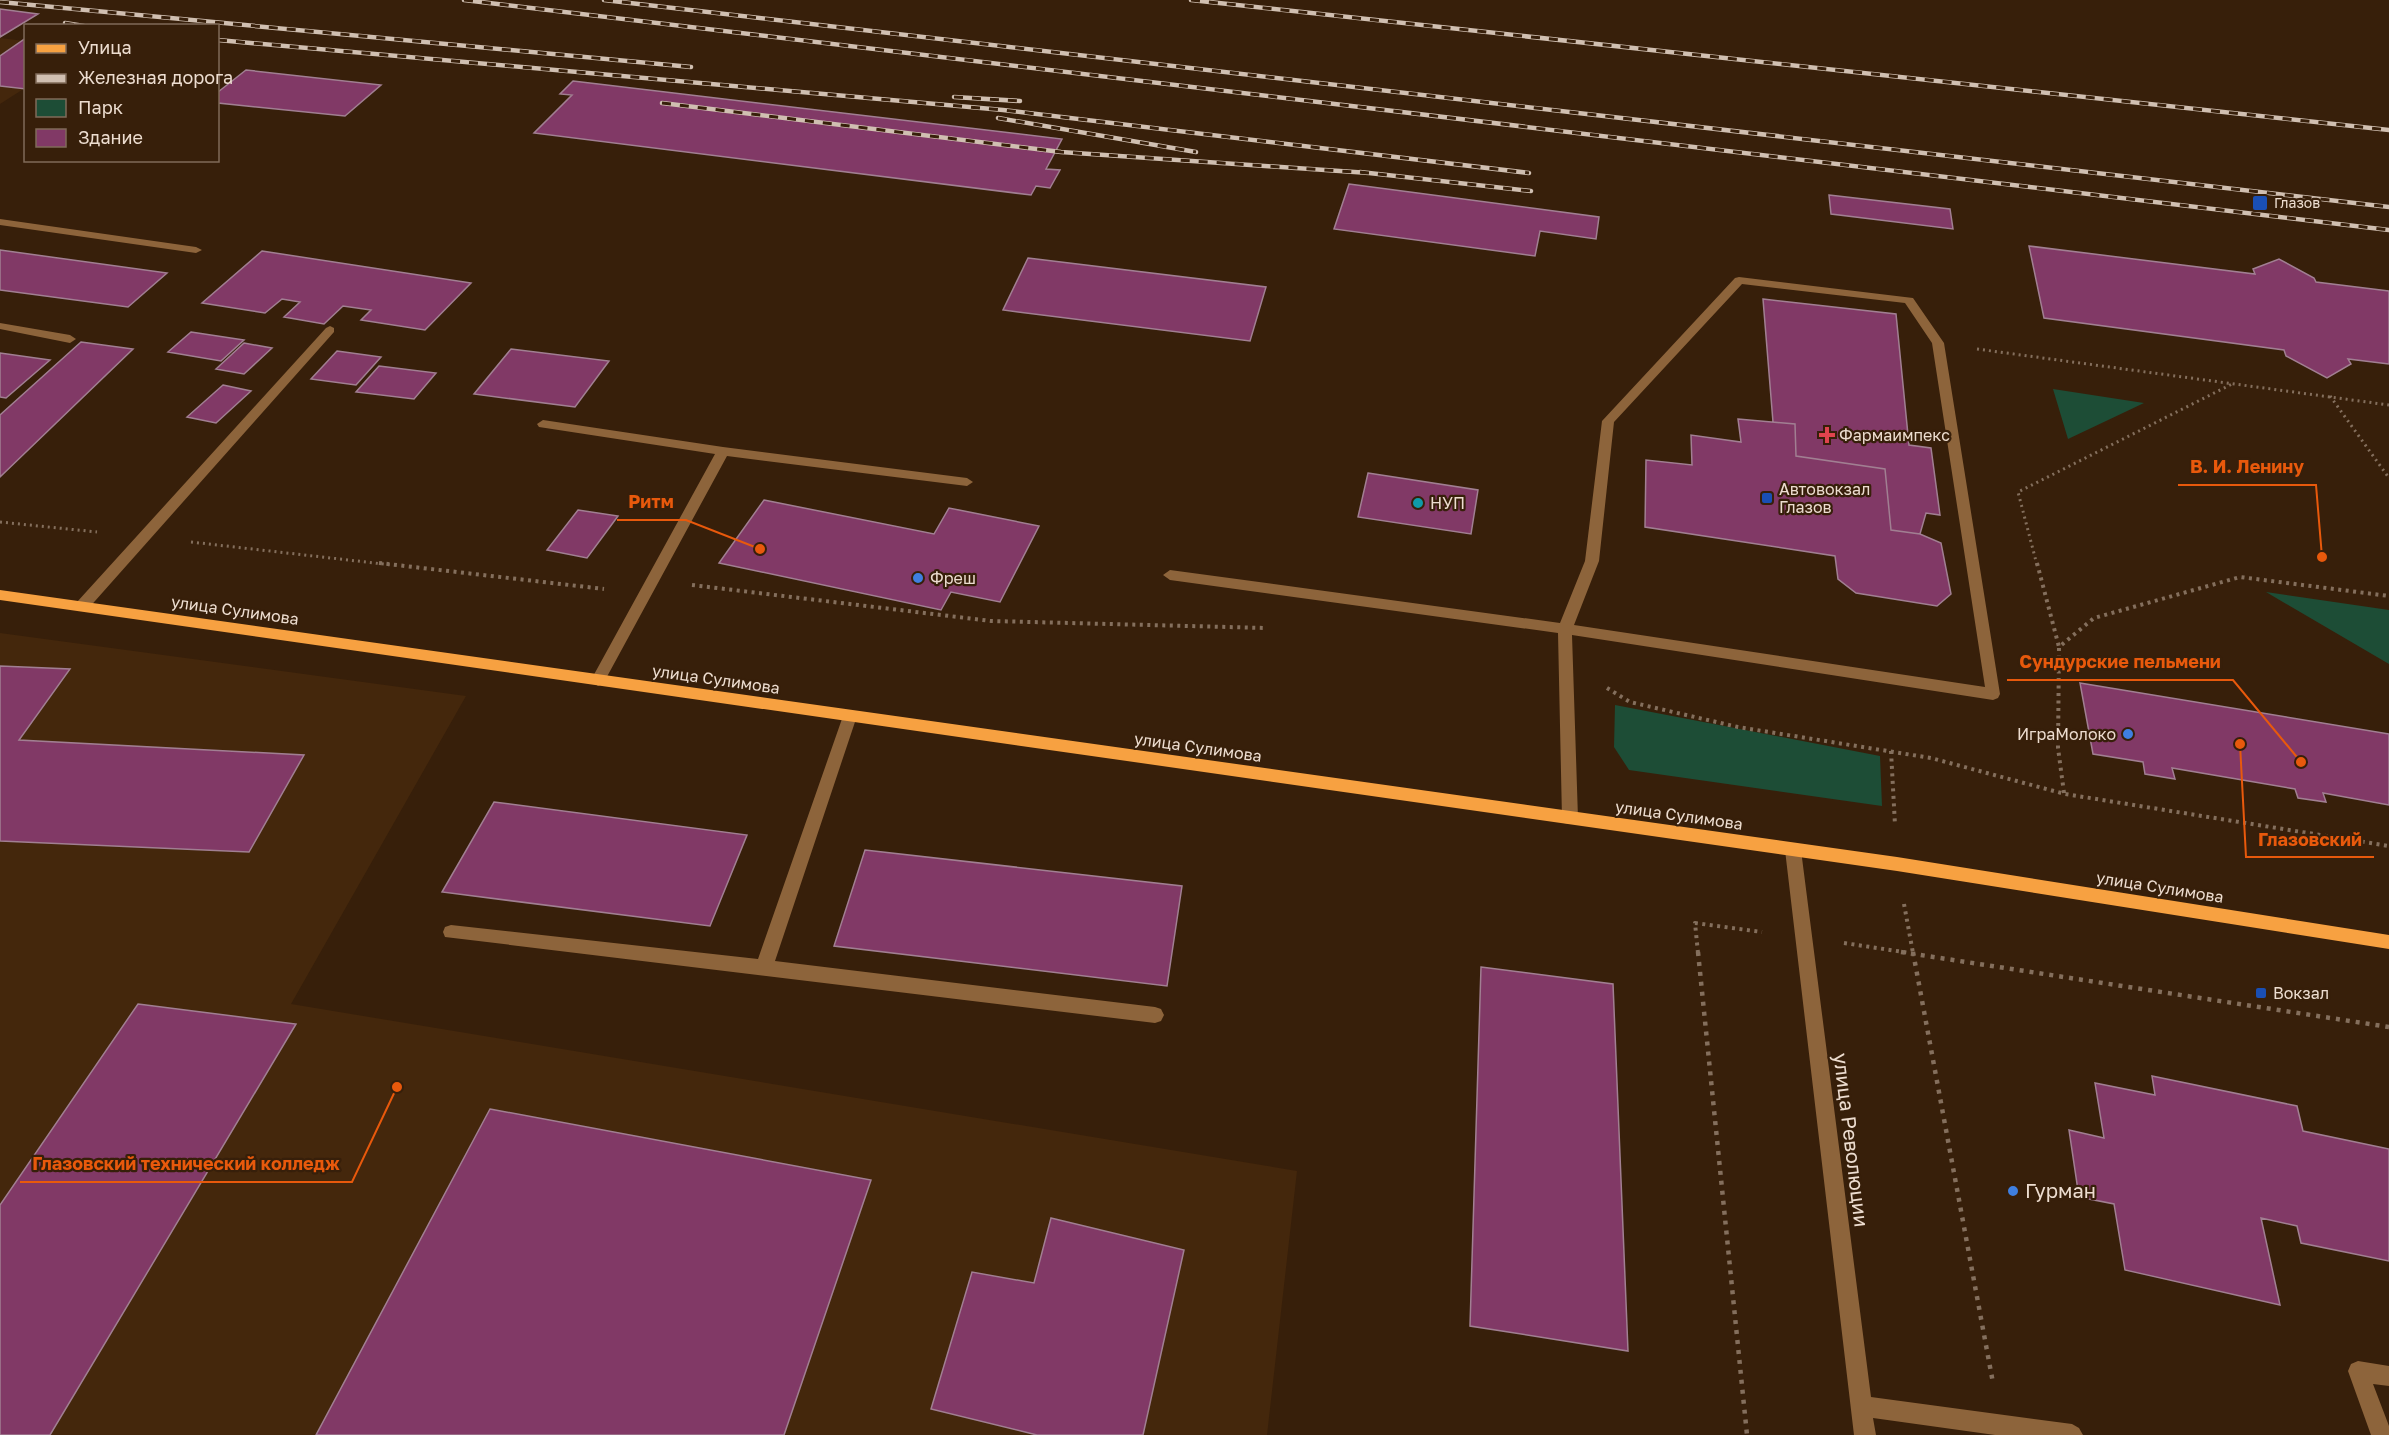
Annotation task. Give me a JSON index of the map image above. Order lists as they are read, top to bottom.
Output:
{
  "streets": {
    "main road": ["улица Сулимова"],
    "street": ["улица Революции"]
  },
  "crossings": [
    ["улица Сулимова", "улица Революции"]
  ],
  "places": {
    "transit": ["Глазов", "Автовокзал Глазов", "Вокзал"],
    "health": ["Фармаимпекс"],
    "other": [
      "НУП",
      "Ритм",
      "В. И. Ленину",
      "Фреш",
      "ИграМолоко",
      "Глазовский",
      "Сундурские пельмени",
      "Глазовский технический колледж",
      "Гурман"
    ]
  },
  "legend": [
    "Улица",
    "Железная дорога",
    "Парк",
    "Здание"
  ]
}
